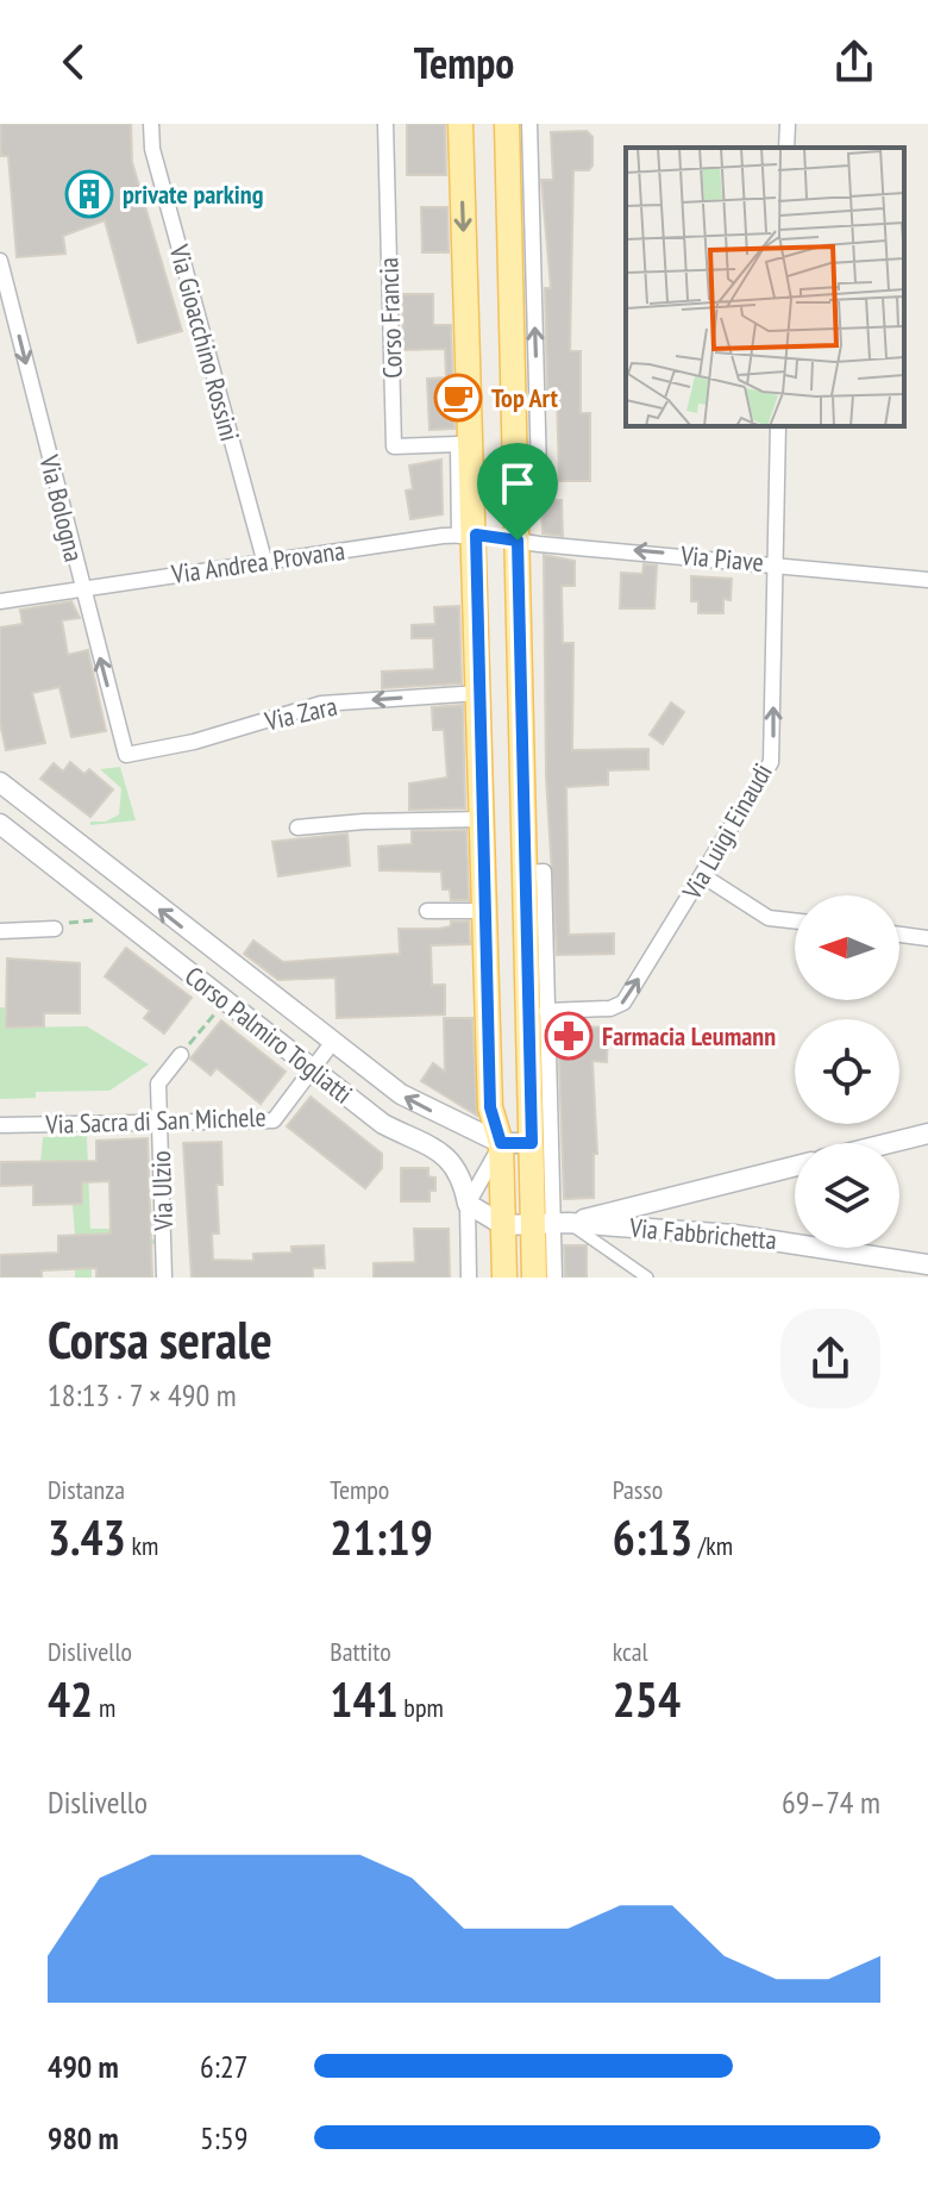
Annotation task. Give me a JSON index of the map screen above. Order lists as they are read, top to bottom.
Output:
{
  "streets": {
    "street": [
      "Corso Francia",
      "Via Gioacchino Rossini",
      "Via Bologna",
      "Via Piave",
      "Via Andrea Provana",
      "Via Zara",
      "Via Luigi Einaudi",
      "Corso Palmiro Togliatti",
      "Via Sacra di San Michele",
      "Via Ulzio",
      "Via Fabbrichetta"
    ]
  },
  "crossings": [
    ["Via Gioacchino Rossini", "Via Andrea Provana"],
    ["Via Bologna", "Via Andrea Provana"],
    ["Via Bologna", "Via Zara"],
    ["Via Piave", "Via Andrea Provana"],
    ["Via Piave", "Via Luigi Einaudi"],
    ["Corso Palmiro Togliatti", "Via Sacra di San Michele"],
    ["Via Sacra di San Michele", "Via Ulzio"]
  ],
  "one_way": ["Via Piave", "Via Luigi Einaudi"],
  "places": {
    "building": ["private parking"],
    "cafe": ["Top Art"],
    "pharmacy": ["Farmacia Leumann"]
  },
  "north": "left",
  "page": {
    "header": "Tempo",
    "heading": ["Corsa serale", "18:13 · 7 × 490 m"],
    "stats": [
      ["Distanza", "3.43 km"],
      ["Tempo", "21:19"],
      ["Passo", "6:13 /km"],
      ["Dislivello", "42 m"],
      ["Battito", "141 bpm"],
      ["kcal", "254"]
    ],
    "chart": ["Dislivello", "69–74 m"],
    "list": [
      {
        "name": "490 m",
        "note": "6:27"
      },
      {
        "name": "980 m",
        "note": "5:59"
      }
    ]
  }
}
